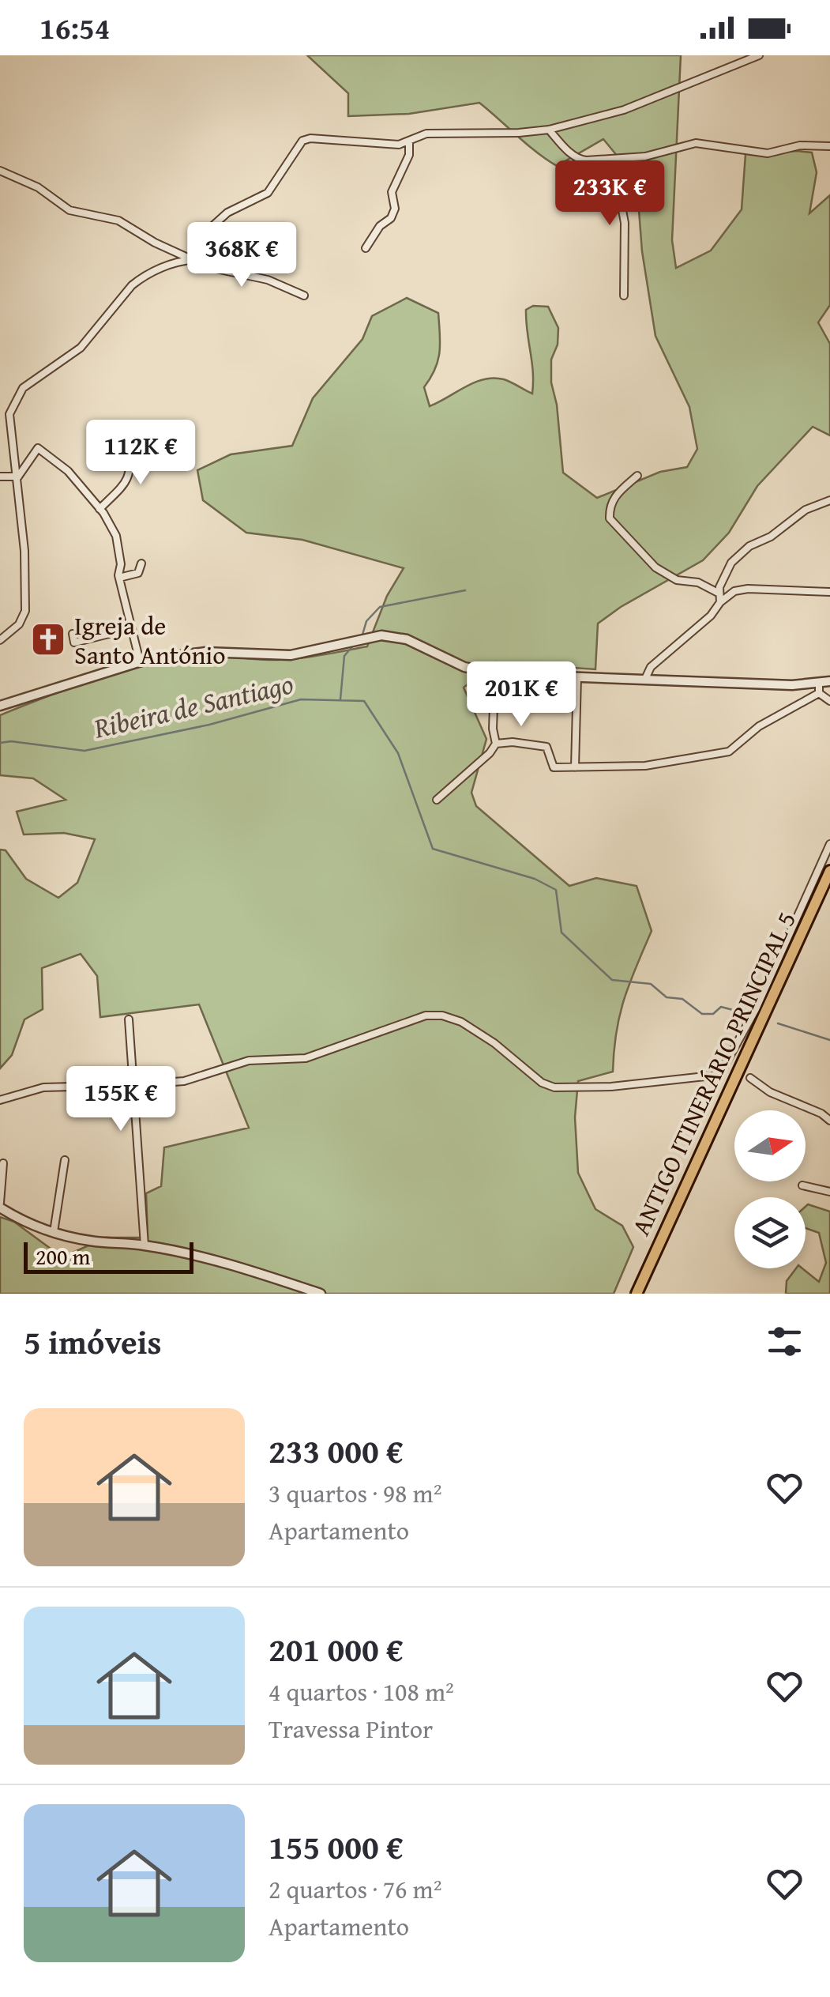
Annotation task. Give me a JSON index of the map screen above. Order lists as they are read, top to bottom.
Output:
{
  "streets": {
    "highway": ["ANTIGO ITINERÁRIO PRINCIPAL 5"]
  },
  "water": ["Ribeira de Santiago"],
  "places": {
    "church": ["Igreja de Santo António"]
  },
  "scale_bar": "200 m",
  "north": "right",
  "page": {
    "status": "16:54",
    "price": [
      "233K €",
      "368K €",
      "112K €",
      "201K €",
      "155K €"
    ],
    "scale": "200 m",
    "heading": "5 imóveis",
    "list": [
      {
        "name": "233 000 €",
        "note": "3 quartos · 98 m² · Apartamento"
      },
      {
        "name": "201 000 €",
        "note": "4 quartos · 108 m² · Travessa Pintor"
      },
      {
        "name": "155 000 €",
        "note": "2 quartos · 76 m² · Apartamento"
      }
    ]
  }
}
